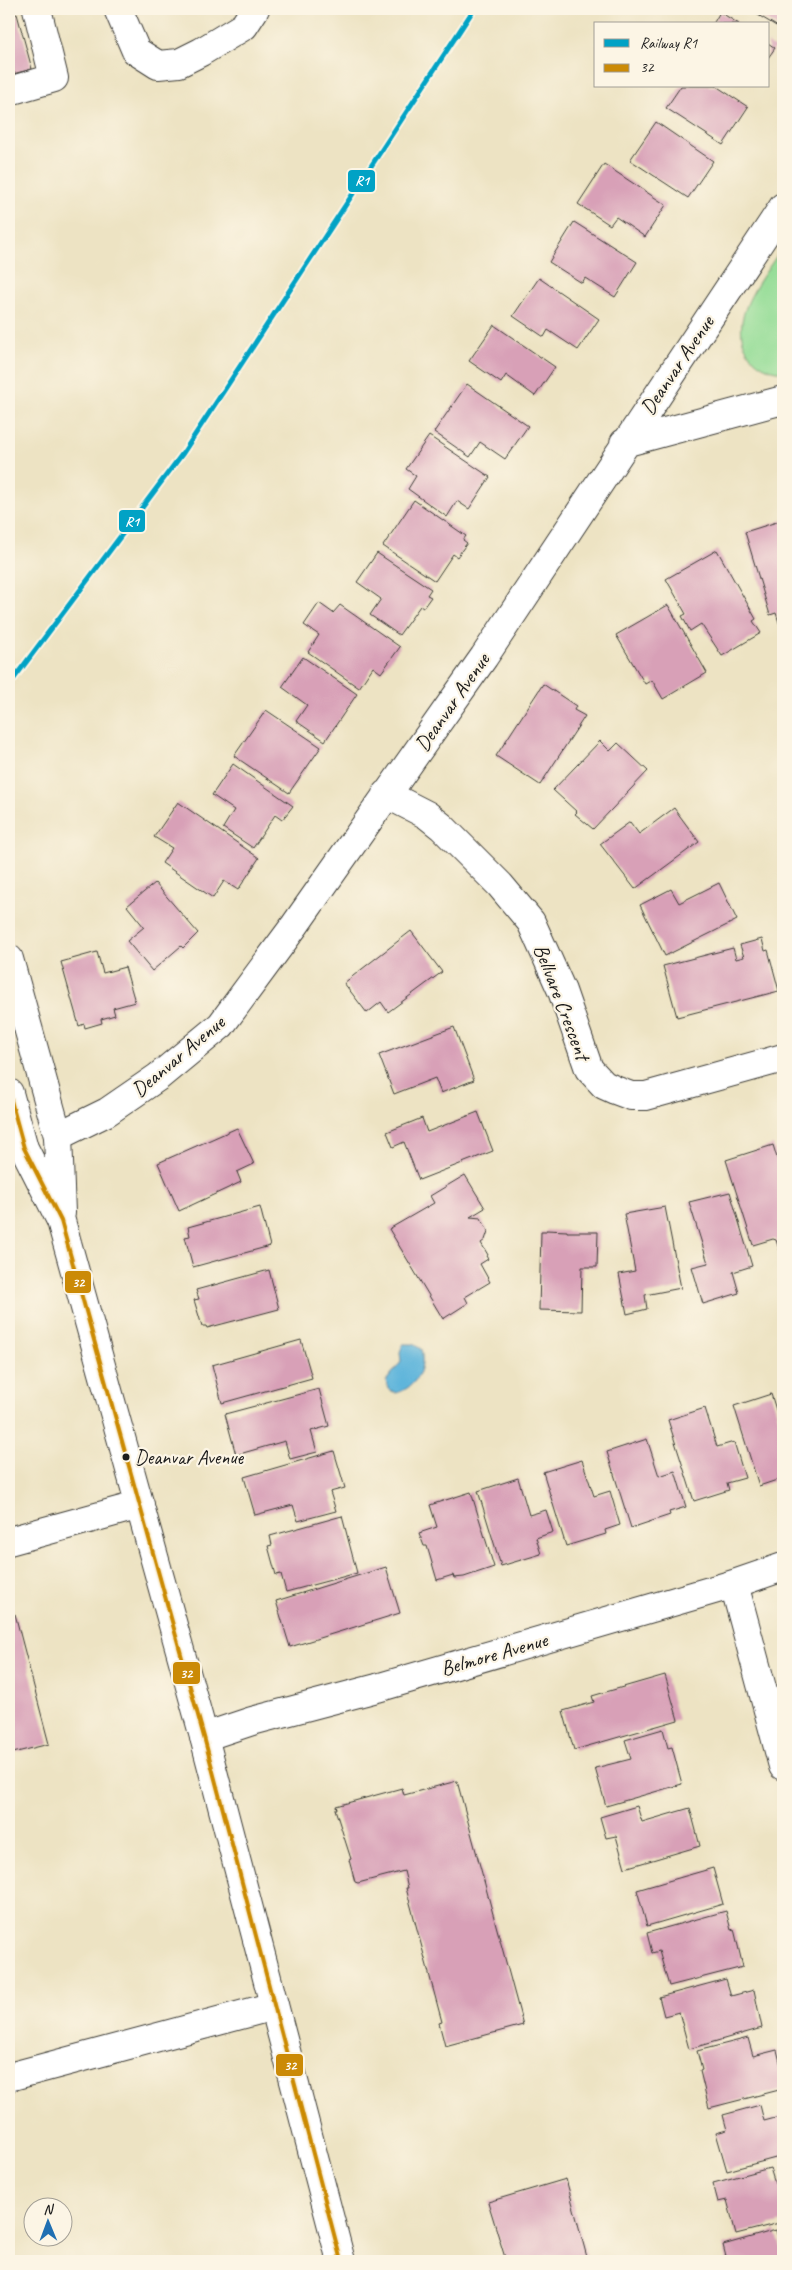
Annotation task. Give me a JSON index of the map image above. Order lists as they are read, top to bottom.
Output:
{
  "streets": {
    "street": ["Deanvar Avenue", "Bellvare Crescent", "Belmore Avenue"]
  },
  "crossings": [
    ["Deanvar Avenue", "Bellvare Crescent"]
  ],
  "places": ["Deanvar Avenue"],
  "lines": ["rail line R1", "transit line 32"],
  "legend": ["Railway R1", "32"],
  "north": "top"
}
